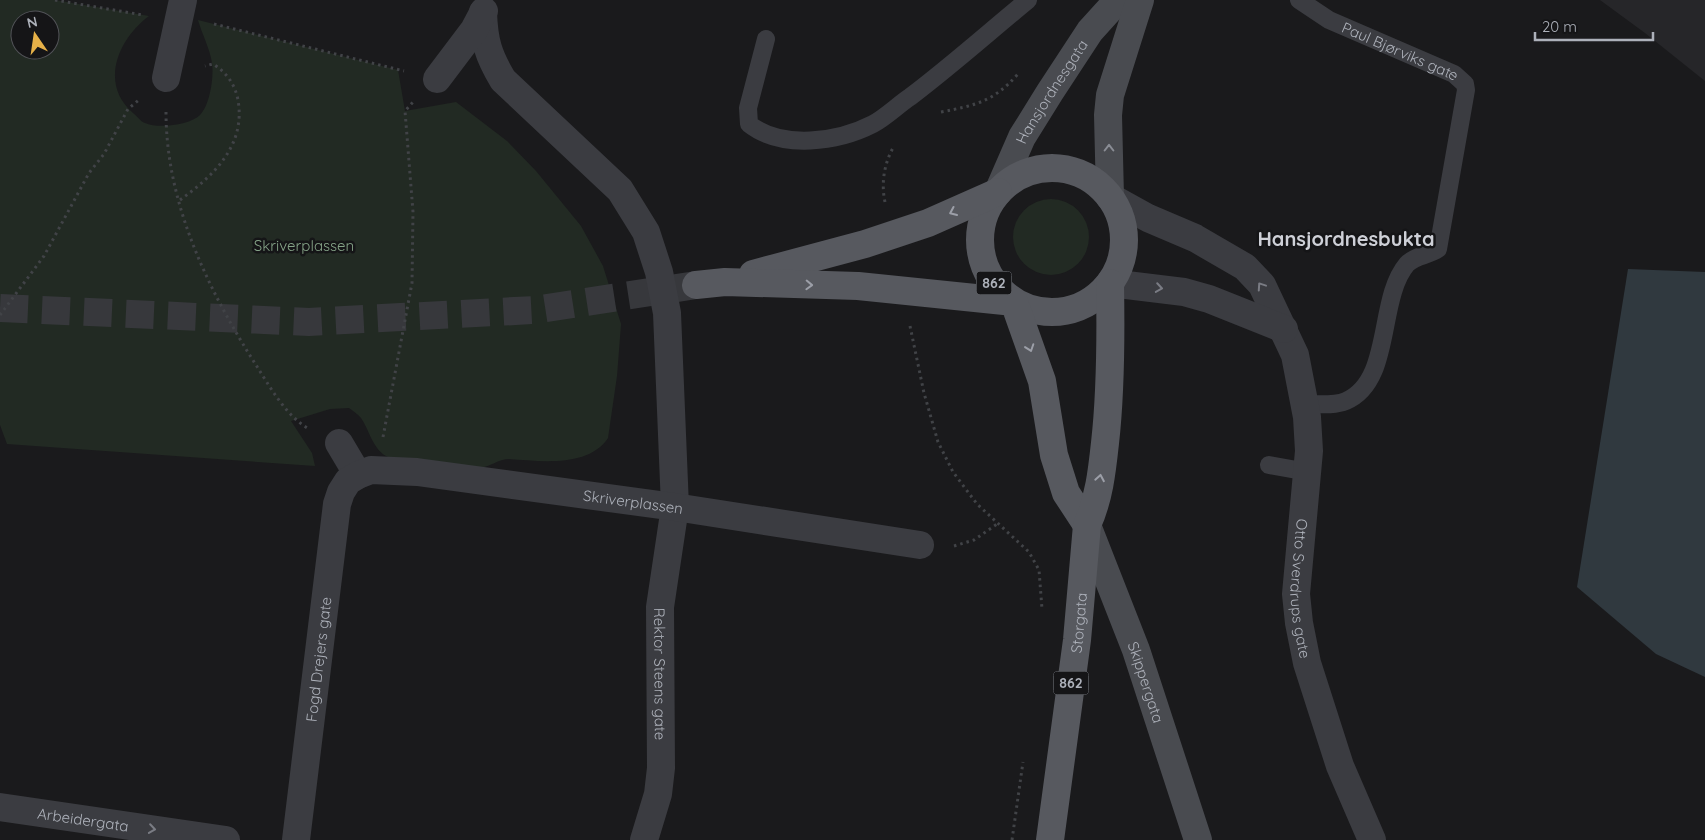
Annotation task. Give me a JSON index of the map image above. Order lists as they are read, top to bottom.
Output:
{
  "streets": {
    "main road": ["862", "Storgata"],
    "street": [
      "Hansjordnesgata",
      "Skriverplassen",
      "Otto Sverdrups gate",
      "Fogd Drejers gate",
      "Rektor Steens gate",
      "Skippergata",
      "Arbeidergata"
    ],
    "lane": ["Paul Bjørviks gate"]
  },
  "crossings": [
    ["Paul Bjørviks gate", "Otto Sverdrups gate"],
    ["Hansjordnesgata", "862"],
    ["Hansjordnesgata", "Otto Sverdrups gate"],
    ["Hansjordnesgata", "Storgata"],
    ["862", "Otto Sverdrups gate"],
    ["862", "Storgata"],
    ["862", "Skippergata"],
    ["Skriverplassen", "Fogd Drejers gate"],
    ["Skriverplassen", "Rektor Steens gate"],
    ["Otto Sverdrups gate", "Storgata"],
    ["Storgata", "Skippergata"]
  ],
  "one_way": ["Arbeidergata"],
  "districts": ["Hansjordnesbukta"],
  "parks": ["Skriverplassen"],
  "scale_bar": "20 m",
  "north": "top"
}
